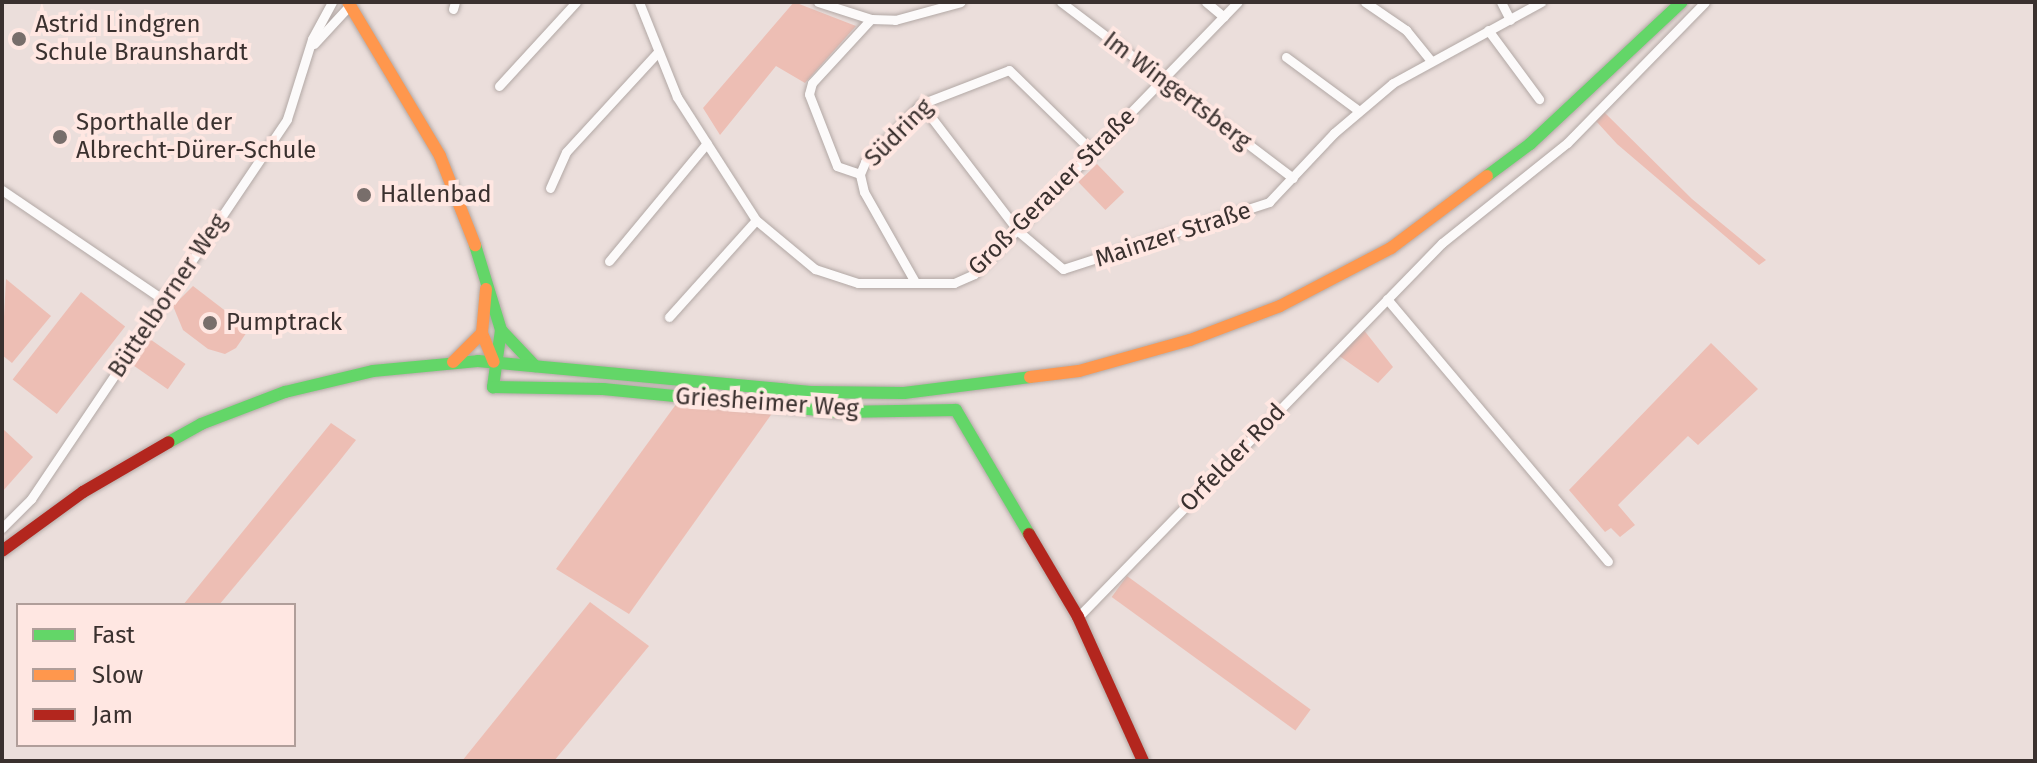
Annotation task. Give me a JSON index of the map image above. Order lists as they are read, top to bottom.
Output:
{
  "streets": {
    "main road": ["Griesheimer Weg"],
    "street": [
      "Im Wingertsberg",
      "Südring",
      "Groß-Gerauer Straße",
      "Mainzer Straße",
      "Büttelborner Weg",
      "Orfelder Rod"
    ]
  },
  "crossings": [
    ["Im Wingertsberg", "Groß-Gerauer Straße"],
    ["Im Wingertsberg", "Mainzer Straße"],
    ["Südring", "Groß-Gerauer Straße"],
    ["Südring", "Mainzer Straße"],
    ["Groß-Gerauer Straße", "Mainzer Straße"],
    ["Griesheimer Weg", "Orfelder Rod"]
  ],
  "places": [
    "Astrid Lindgren Schule Braunshardt",
    "Sporthalle der Albrecht-Dürer-Schule",
    "Hallenbad",
    "Pumptrack"
  ],
  "legend": ["Fast", "Slow", "Jam"]
}
